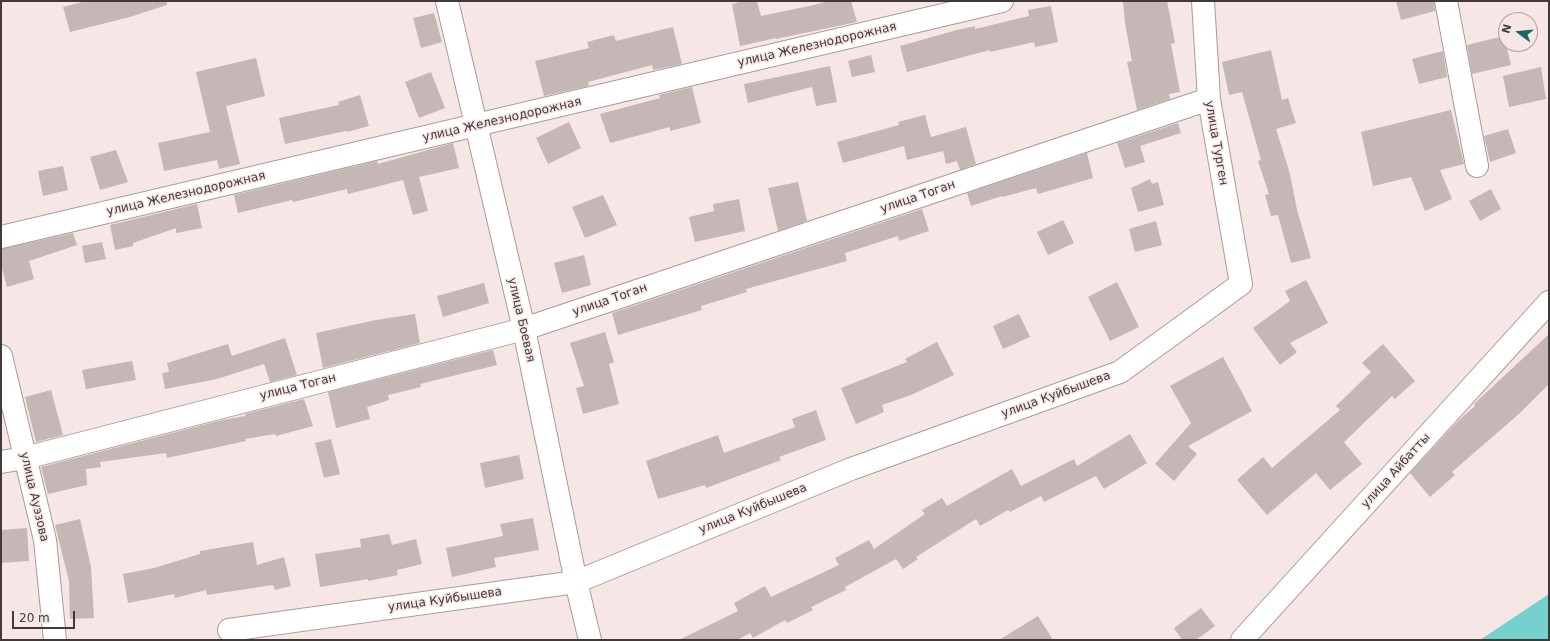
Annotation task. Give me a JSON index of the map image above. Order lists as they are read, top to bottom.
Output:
{
  "streets": {
    "street": [
      "улица Железнодорожная",
      "улица Турген",
      "улица Тоган",
      "улица Боевая",
      "улица Куйбышева",
      "улица Айбатты",
      "улица Ауэзова"
    ]
  },
  "crossings": [
    ["улица Железнодорожная", "улица Боевая"],
    ["улица Турген", "улица Тоган"],
    ["улица Турген", "улица Куйбышева"],
    ["улица Тоган", "улица Боевая"],
    ["улица Тоган", "улица Ауэзова"],
    ["улица Боевая", "улица Куйбышева"]
  ],
  "scale_bar": "20 m",
  "north": "left"
}
